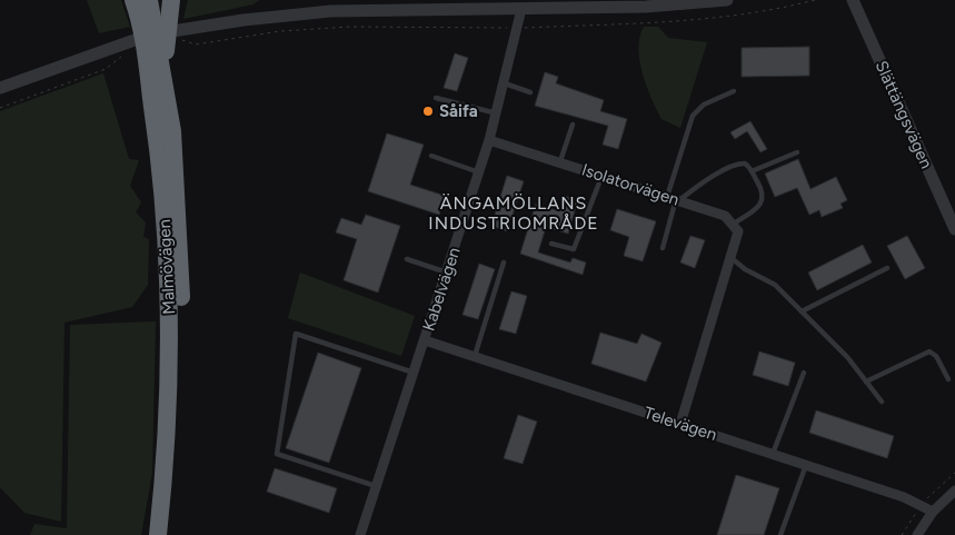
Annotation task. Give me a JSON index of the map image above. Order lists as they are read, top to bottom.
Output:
{
  "streets": {
    "highway": ["Malmövägen"],
    "street": [
      "Slättängsvägen",
      "Isolatorvägen",
      "Kabelvägen",
      "Televägen"
    ]
  },
  "crossings": [
    ["Isolatorvägen", "Kabelvägen"],
    ["Kabelvägen", "Televägen"]
  ],
  "districts": ["ÄNGAMÖLLANS INDUSTRIOMRÅDE"],
  "places": ["Såifa"]
}
